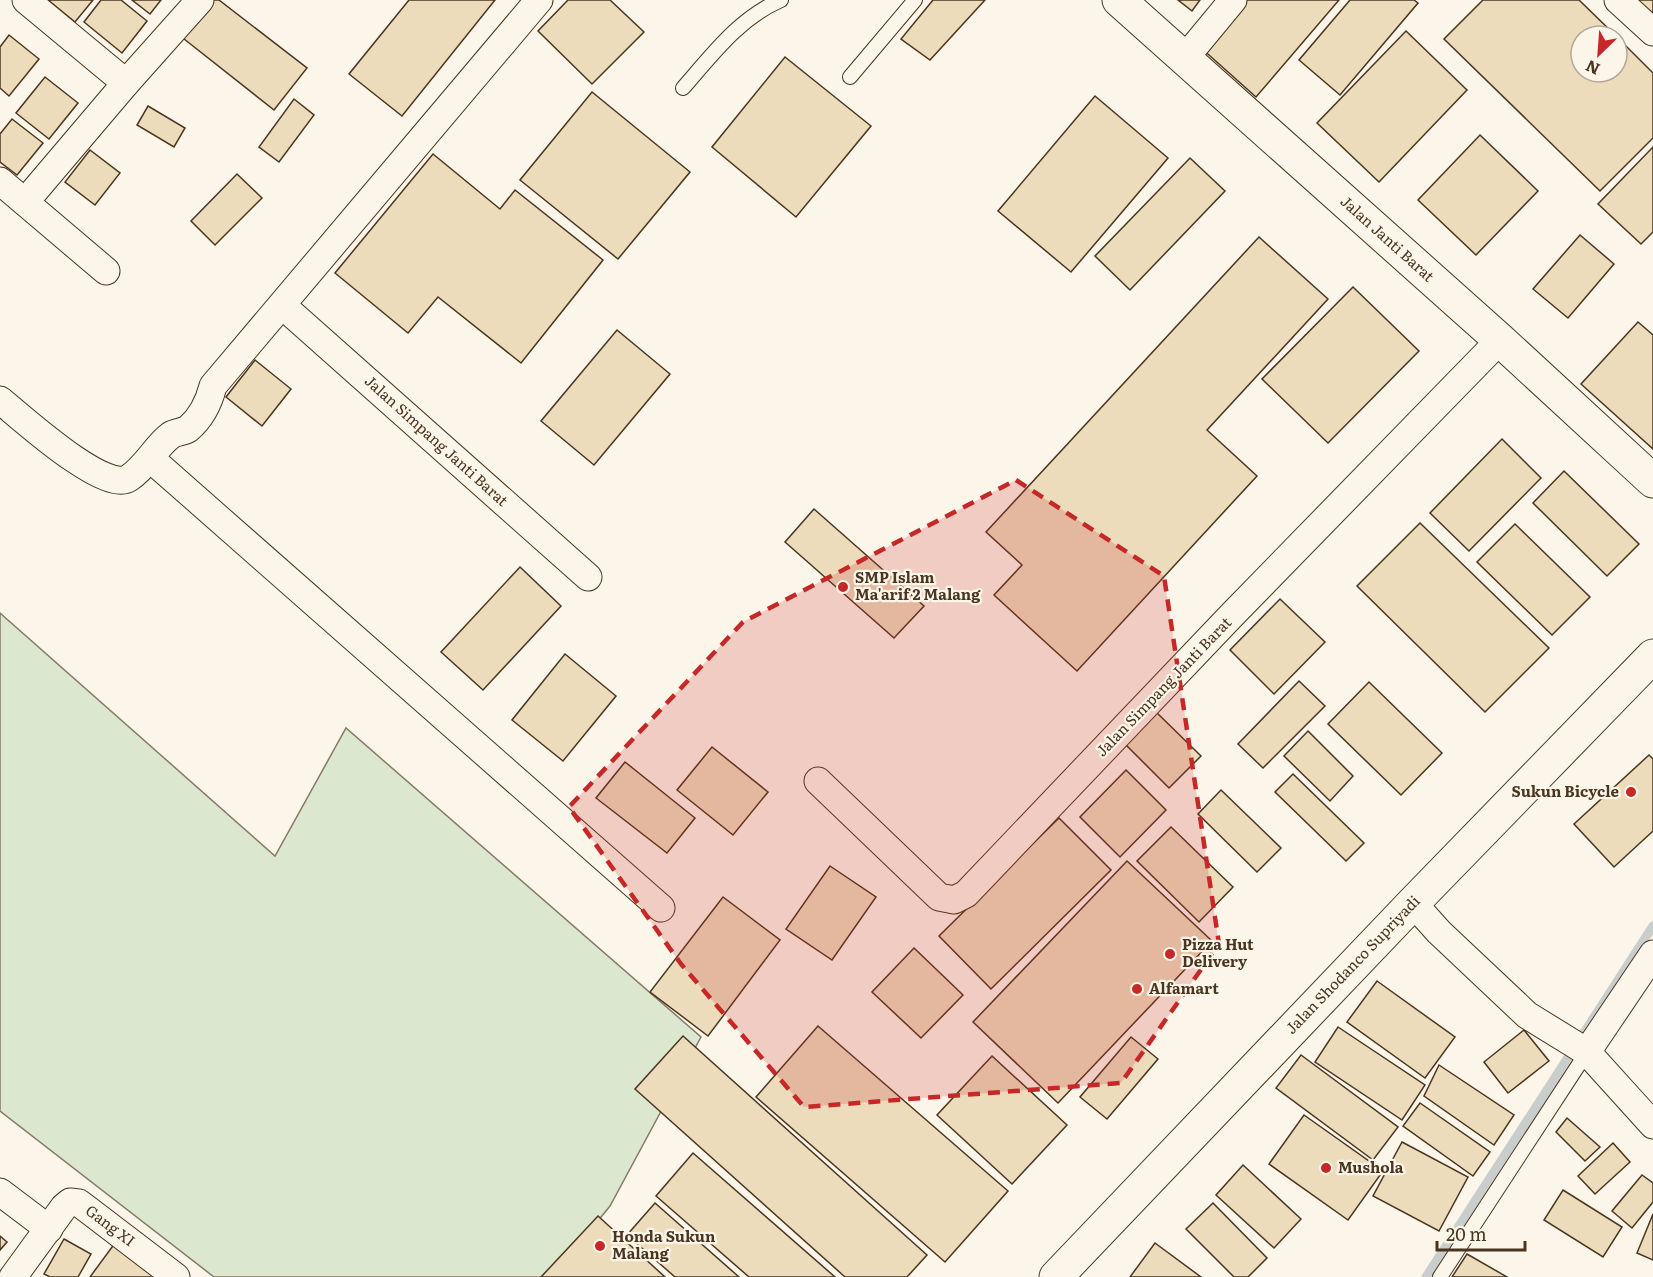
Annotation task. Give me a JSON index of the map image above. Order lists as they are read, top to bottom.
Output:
{
  "streets": {
    "main road": ["Jalan Janti Barat", "Jalan Shodanco Supriyadi"],
    "street": ["Jalan Simpang Janti Barat", "Gang XI"]
  },
  "crossings": [
    ["Jalan Janti Barat", "Jalan Simpang Janti Barat"]
  ],
  "places": [
    "SMP Islam Ma'arif 2 Malang",
    "Sukun Bicycle",
    "Pizza Hut Delivery",
    "Alfamart",
    "Mushola",
    "Honda Sukun Malang"
  ],
  "scale_bar": "20 m",
  "north": "bottom left"
}
